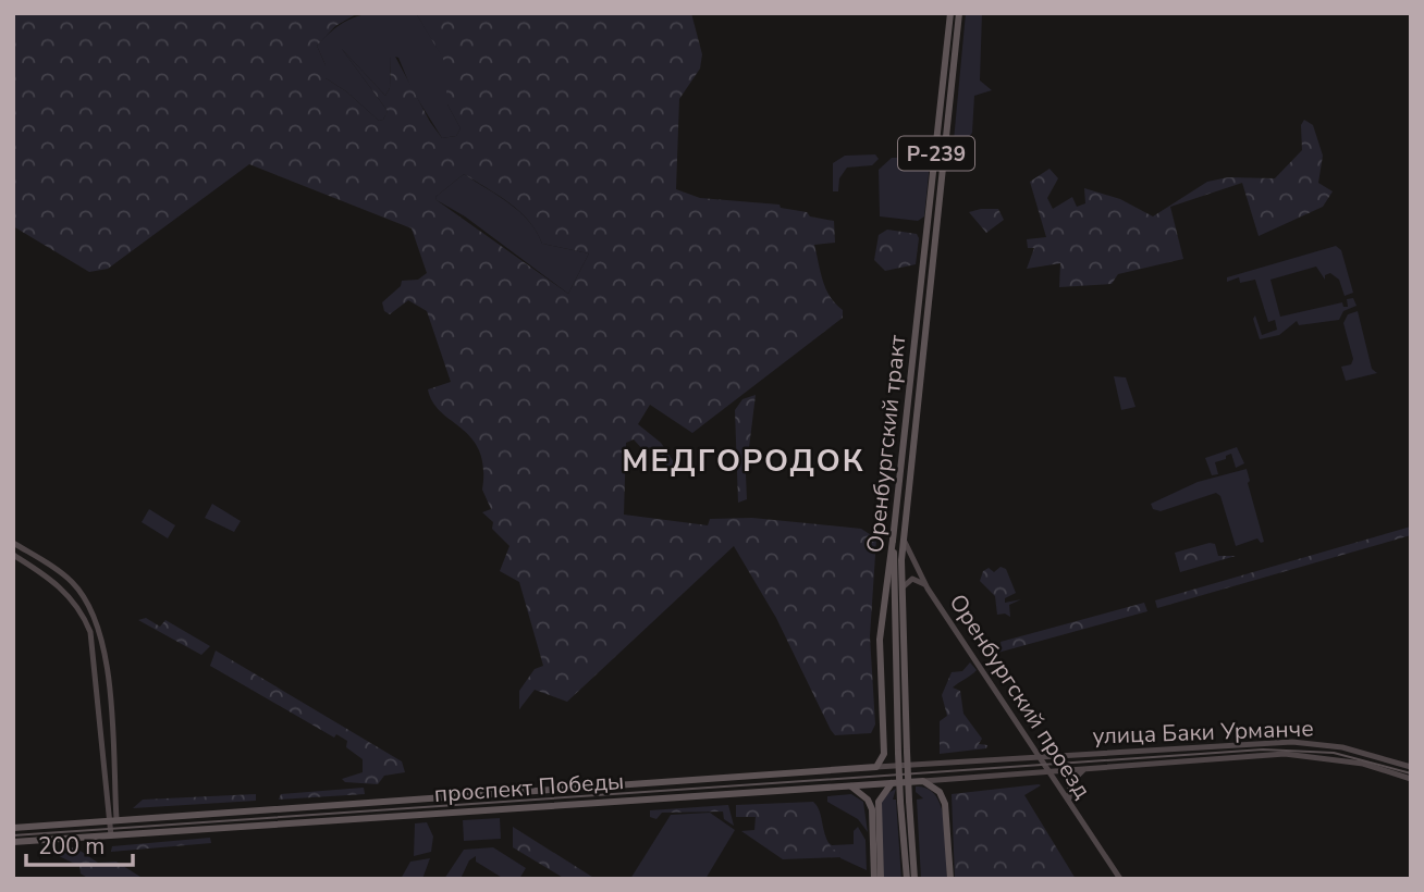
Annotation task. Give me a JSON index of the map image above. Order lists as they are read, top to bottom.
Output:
{
  "streets": {
    "main road": [
      "Р-239",
      "Оренбургский тракт",
      "Оренбургский проезд",
      "улица Баки Урманче",
      "проспект Победы"
    ]
  },
  "crossings": [
    ["Оренбургский тракт", "Оренбургский проезд"],
    ["Оренбургский проезд", "улица Баки Урманче"],
    ["Оренбургский проезд", "проспект Победы"],
    ["улица Баки Урманче", "проспект Победы"]
  ],
  "districts": ["МЕДГОРОДОК"],
  "scale_bar": "200 m"
}
